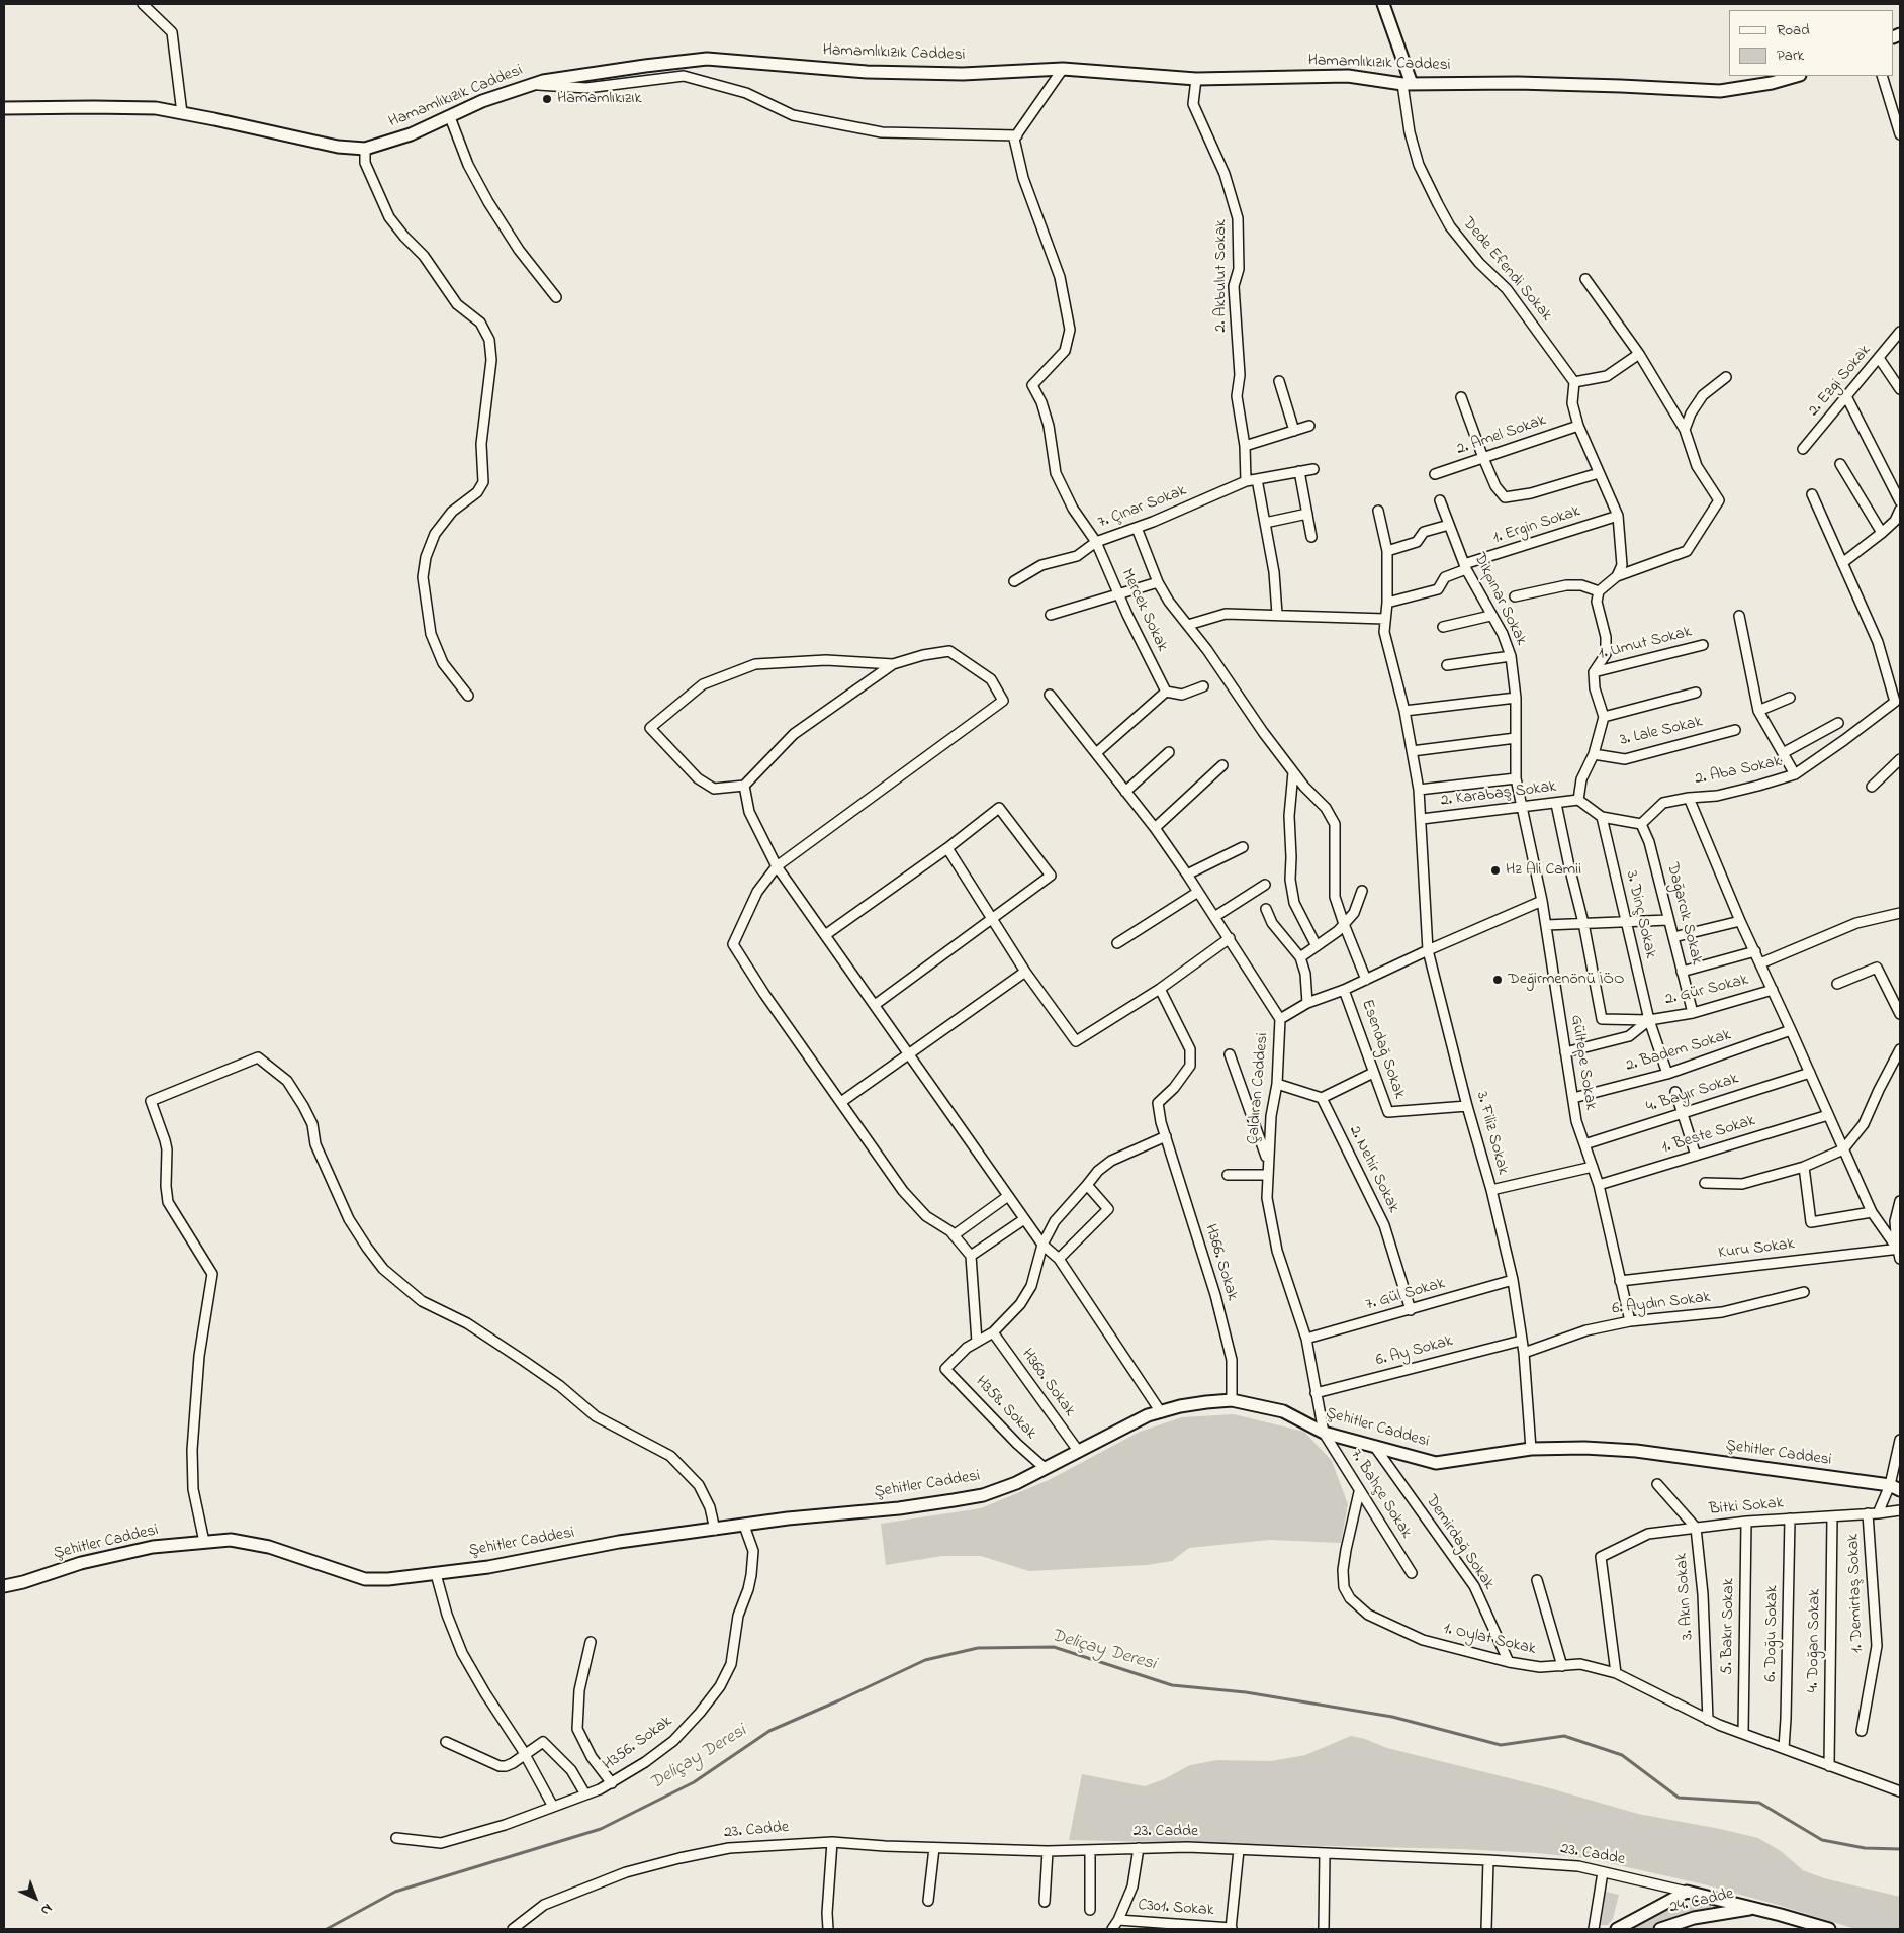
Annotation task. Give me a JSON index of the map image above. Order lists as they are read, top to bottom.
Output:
{
  "streets": {
    "street": [
      "Hamamlıkızık Caddesi",
      "Dede Efendi Sokak",
      "2. Akbulut Sokak",
      "2. Ezgi Sokak",
      "2. Amel Sokak",
      "7. Çınar Sokak",
      "1. Ergin Sokak",
      "Dikpınar Sokak",
      "Mercek Sokak",
      "1. Umut Sokak",
      "3. Lale Sokak",
      "2. Aba Sokak",
      "2. Karabaş Sokak",
      "Dağarcık Sokak",
      "3. Dinç Sokak",
      "2. Gür Sokak",
      "Esendağ Sokak",
      "2. Badem Sokak",
      "Gültepe Sokak",
      "Çaldıran Caddesi",
      "4. Bayır Sokak",
      "3. Filiz Sokak",
      "1. Beste Sokak",
      "2. Nehir Sokak",
      "Kuru Sokak",
      "H366. Sokak",
      "7. Gül Sokak",
      "6. Aydın Sokak",
      "6. Ay Sokak",
      "H360. Sokak",
      "H358. Sokak",
      "Şehitler Caddesi",
      "7. Bahçe Sokak",
      "Bitki Sokak",
      "Demirdağ Sokak",
      "1. Demirtaş Sokak",
      "3. Akın Sokak",
      "5. Bakır Sokak",
      "6. Doğu Sokak",
      "1. Oylat Sokak",
      "4. Doğan Sokak",
      "H356. Sokak",
      "23. Cadde",
      "24. Cadde",
      "C301. Sokak"
    ]
  },
  "crossings": [
    ["Hamamlıkızık Caddesi", "Dede Efendi Sokak"],
    ["Hamamlıkızık Caddesi", "2. Akbulut Sokak"],
    ["2. Akbulut Sokak", "7. Çınar Sokak"],
    ["7. Çınar Sokak", "Mercek Sokak"],
    ["1. Ergin Sokak", "Dikpınar Sokak"],
    ["1. Ergin Sokak", "3. Filiz Sokak"],
    ["Dikpınar Sokak", "2. Karabaş Sokak"],
    ["Dikpınar Sokak", "Gültepe Sokak"],
    ["2. Aba Sokak", "Dağarcık Sokak"],
    ["2. Karabaş Sokak", "Gültepe Sokak"],
    ["2. Karabaş Sokak", "3. Filiz Sokak"],
    ["Dağarcık Sokak", "2. Gür Sokak"],
    ["3. Dinç Sokak", "2. Gür Sokak"],
    ["3. Dinç Sokak", "2. Badem Sokak"],
    ["2. Gür Sokak", "Gültepe Sokak"],
    ["Esendağ Sokak", "Çaldıran Caddesi"],
    ["Esendağ Sokak", "3. Filiz Sokak"],
    ["2. Badem Sokak", "Gültepe Sokak"],
    ["Gültepe Sokak", "4. Bayır Sokak"],
    ["Gültepe Sokak", "1. Beste Sokak"],
    ["Gültepe Sokak", "Kuru Sokak"],
    ["Gültepe Sokak", "6. Aydın Sokak"],
    ["Çaldıran Caddesi", "7. Gül Sokak"],
    ["Çaldıran Caddesi", "6. Ay Sokak"],
    ["Çaldıran Caddesi", "Şehitler Caddesi"],
    ["Çaldıran Caddesi", "7. Bahçe Sokak"],
    ["3. Filiz Sokak", "7. Gül Sokak"],
    ["3. Filiz Sokak", "6. Aydın Sokak"],
    ["3. Filiz Sokak", "6. Ay Sokak"],
    ["3. Filiz Sokak", "Şehitler Caddesi"],
    ["2. Nehir Sokak", "7. Gül Sokak"],
    ["H366. Sokak", "Şehitler Caddesi"],
    ["H360. Sokak", "Şehitler Caddesi"],
    ["H358. Sokak", "Şehitler Caddesi"],
    ["Şehitler Caddesi", "7. Bahçe Sokak"],
    ["Şehitler Caddesi", "Demirdağ Sokak"],
    ["Şehitler Caddesi", "H356. Sokak"],
    ["7. Bahçe Sokak", "1. Oylat Sokak"],
    ["Bitki Sokak", "1. Demirtaş Sokak"],
    ["Bitki Sokak", "3. Akın Sokak"],
    ["Bitki Sokak", "5. Bakır Sokak"],
    ["Bitki Sokak", "6. Doğu Sokak"],
    ["Bitki Sokak", "1. Oylat Sokak"],
    ["Bitki Sokak", "4. Doğan Sokak"],
    ["Demirdağ Sokak", "1. Oylat Sokak"],
    ["3. Akın Sokak", "1. Oylat Sokak"],
    ["5. Bakır Sokak", "1. Oylat Sokak"],
    ["6. Doğu Sokak", "1. Oylat Sokak"],
    ["1. Oylat Sokak", "4. Doğan Sokak"],
    ["23. Cadde", "24. Cadde"]
  ],
  "water": ["Deliçay Deresi"],
  "places": ["Hamamlıkızık", "Hz Ali Camii", "Değirmenönü İÖO"],
  "legend": ["Road", "Park"],
  "north": "bottom right"
}
